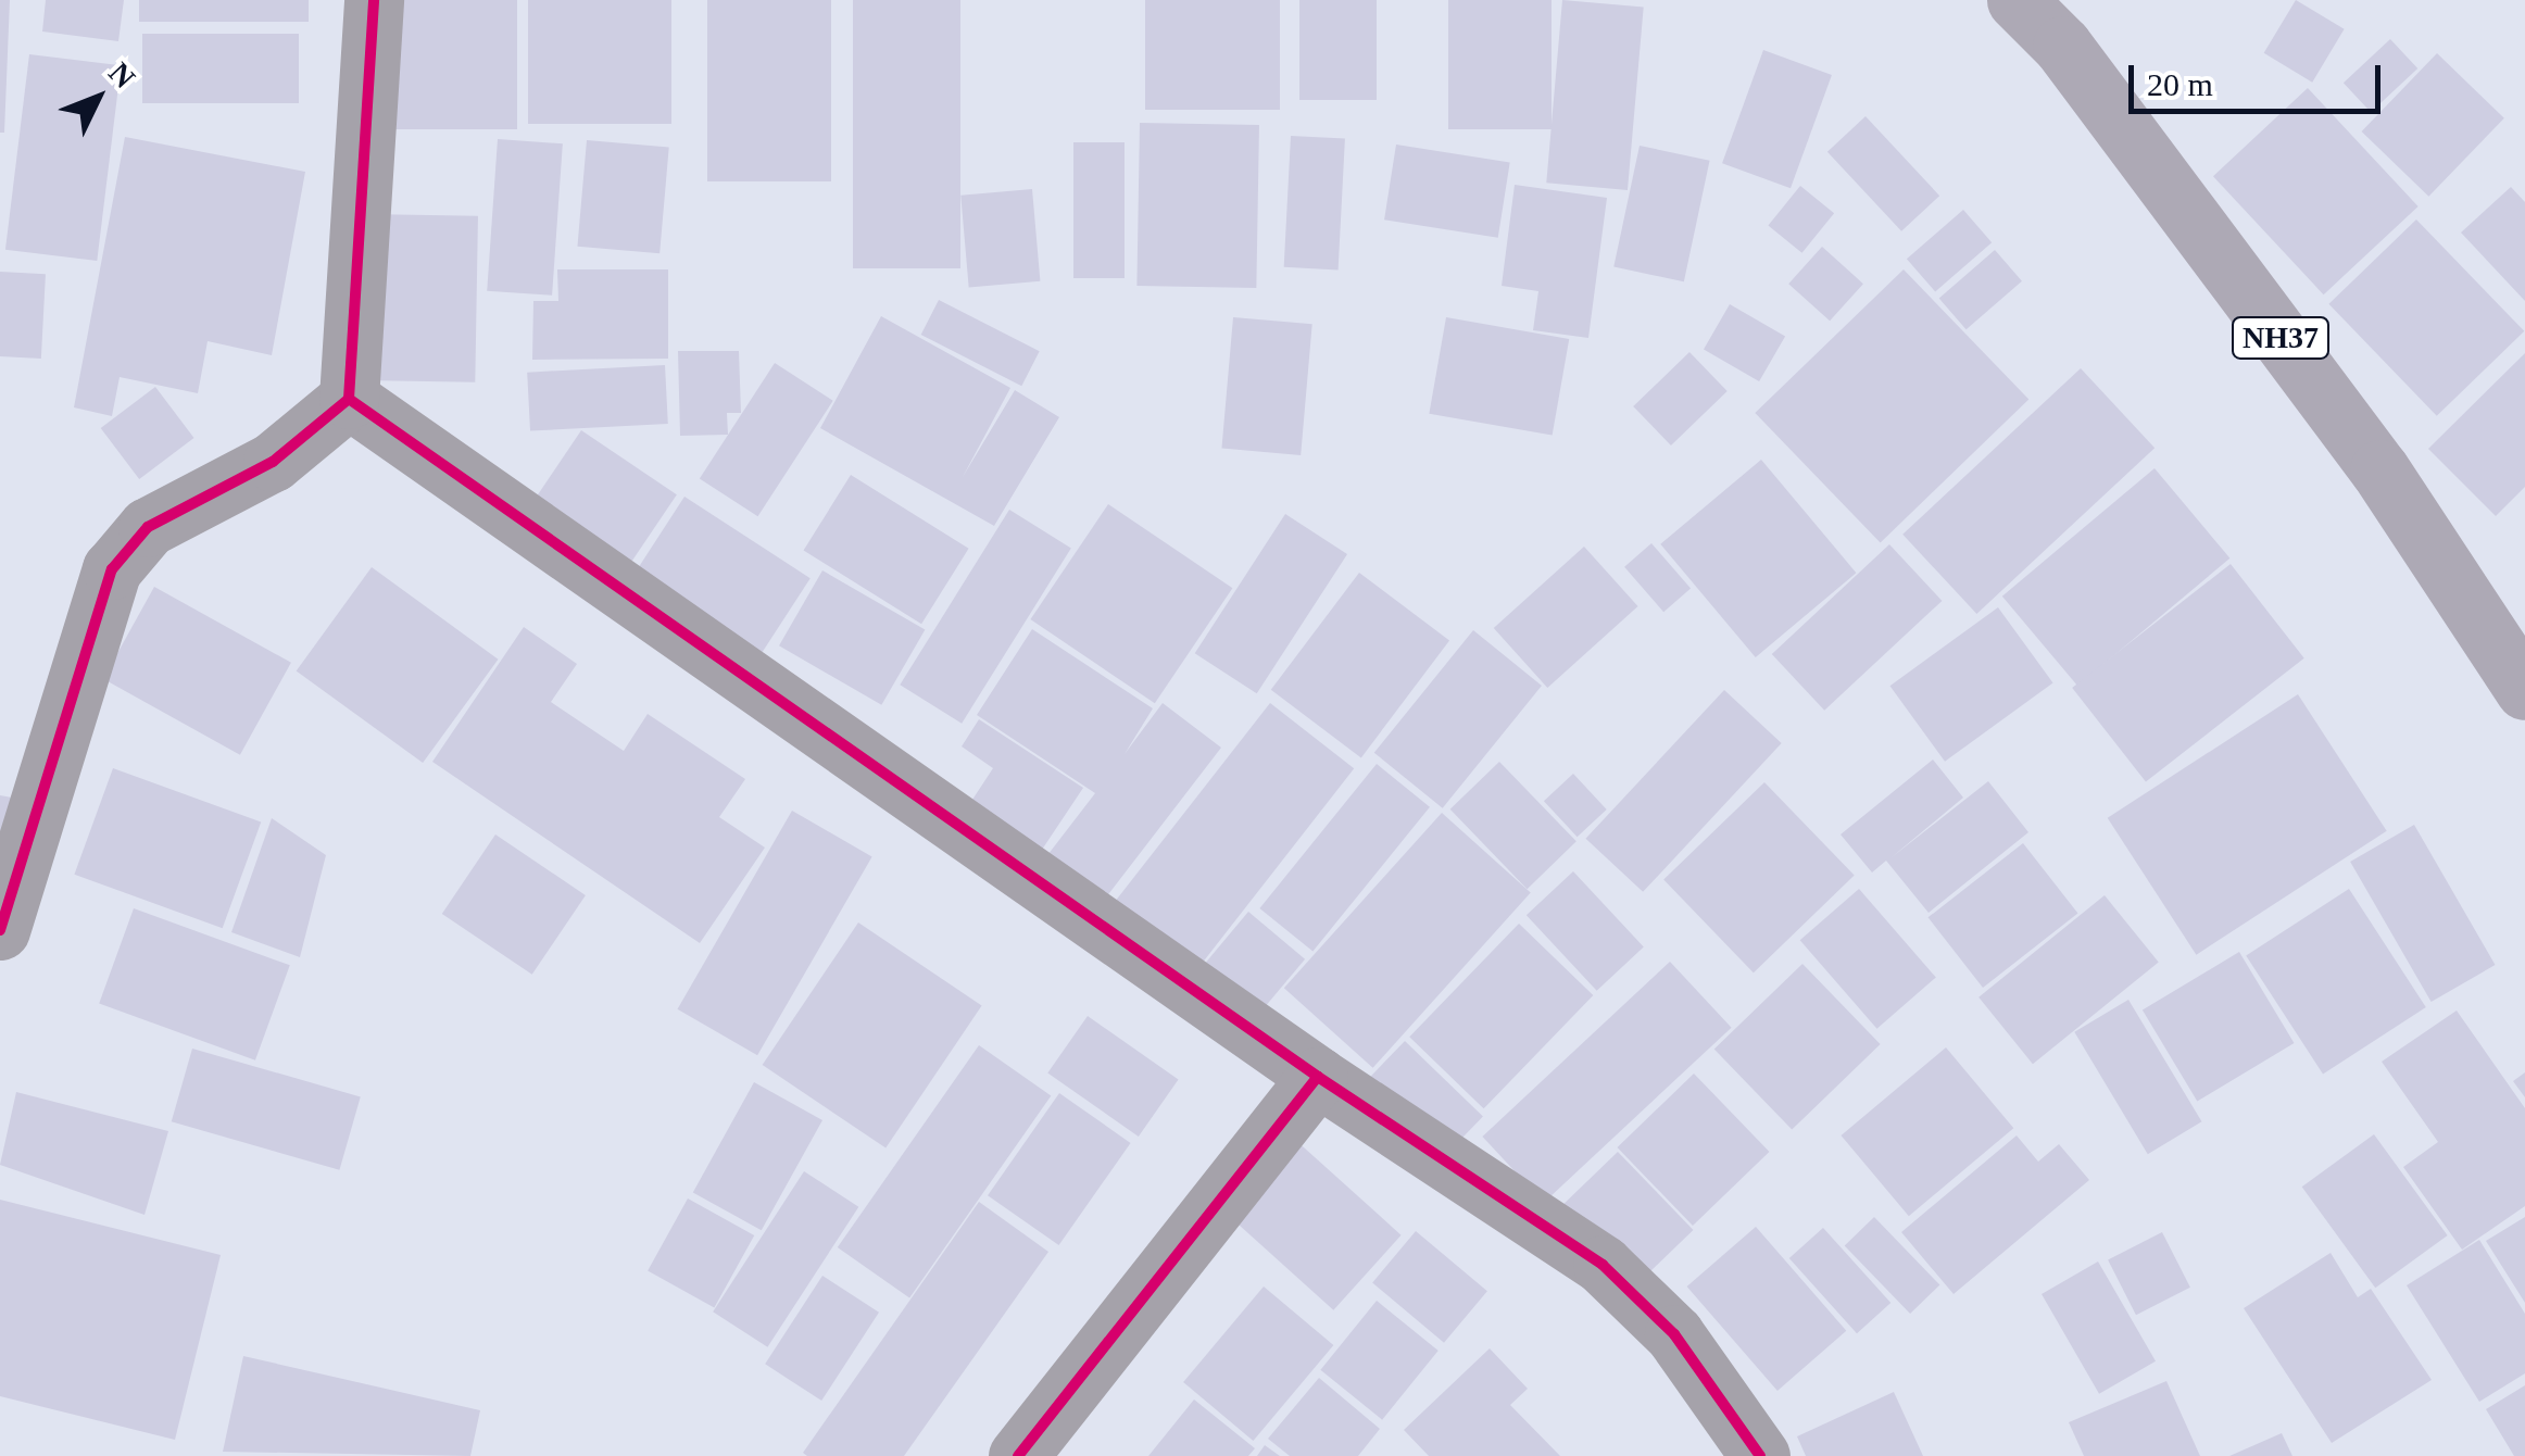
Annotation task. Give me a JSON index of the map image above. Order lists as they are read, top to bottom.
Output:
{
  "streets": {
    "highway": ["NH37"]
  },
  "scale_bar": "20 m",
  "north": "top right"
}
